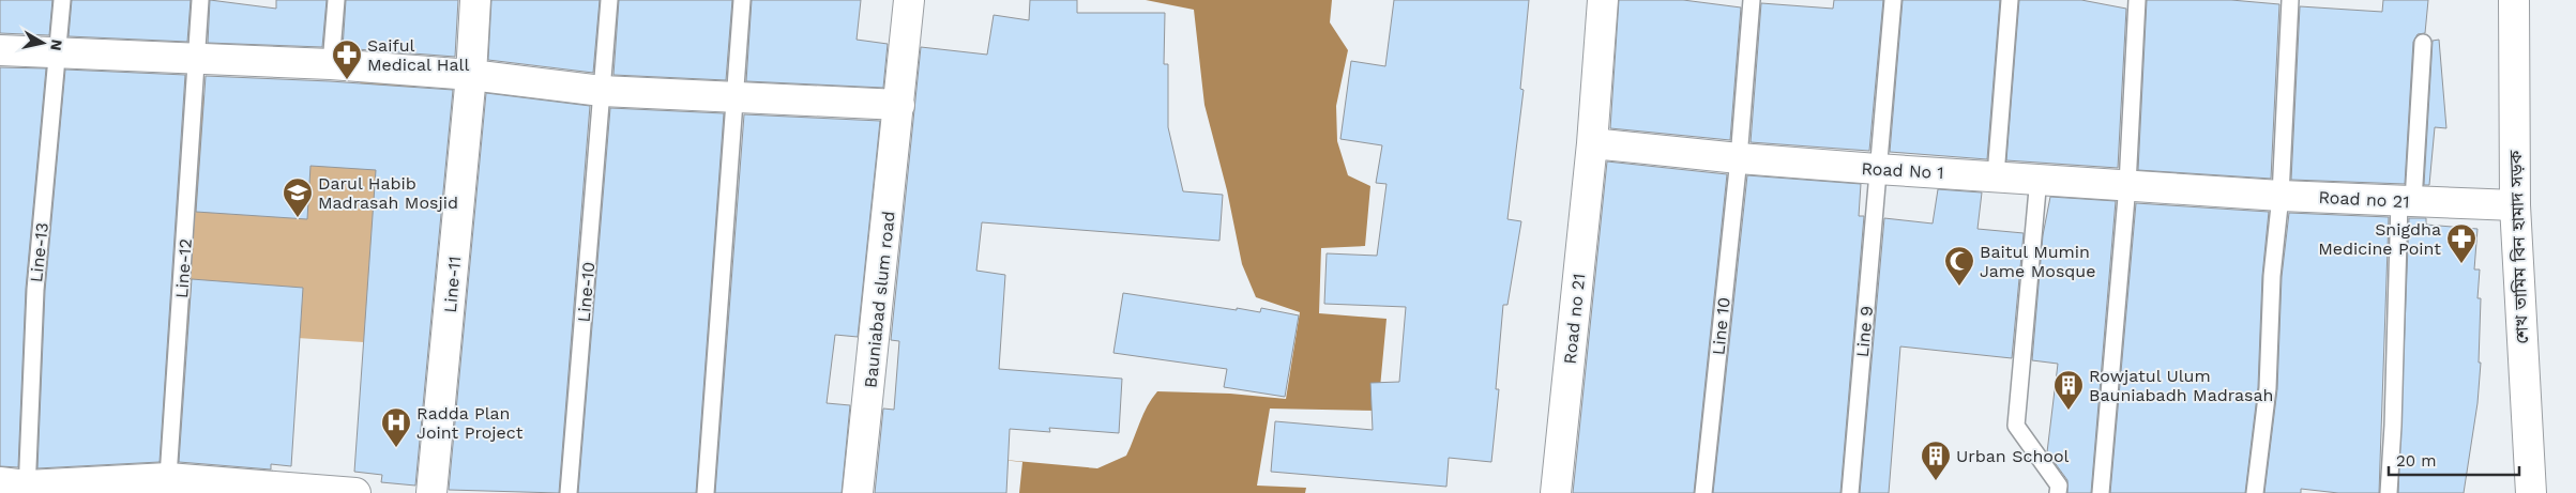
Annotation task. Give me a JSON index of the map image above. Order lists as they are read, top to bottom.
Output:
{
  "streets": {
    "street": [
      "Road No 1",
      "Road no 21",
      "শেখ তামিম বিন হামাদ সড়ক",
      "Line-11",
      "Bauniabad slum road"
    ],
    "lane": [
      "Line-13",
      "Line-12",
      "Line-10",
      "Line 10",
      "Line 9"
    ]
  },
  "crossings": [
    ["Road No 1", "Road no 21"],
    ["Road No 1", "Line 10"],
    ["Road No 1", "Line 9"],
    ["Road no 21", "শেখ তামিম বিন হামাদ সড়ক"]
  ],
  "places": {
    "pharmacy": ["Saiful Medical Hall", "Snigdha Medicine Point"],
    "school or university": ["Darul Habib Madrasah Mosjid"],
    "mosque": ["Baitul Mumin Jame Mosque"],
    "building": ["Rowjatul Ulum Bauniabadh Madrasah", "Urban School"],
    "hospital": ["Radda Plan Joint Project"]
  },
  "scale_bar": "20 m",
  "north": "right"
}
